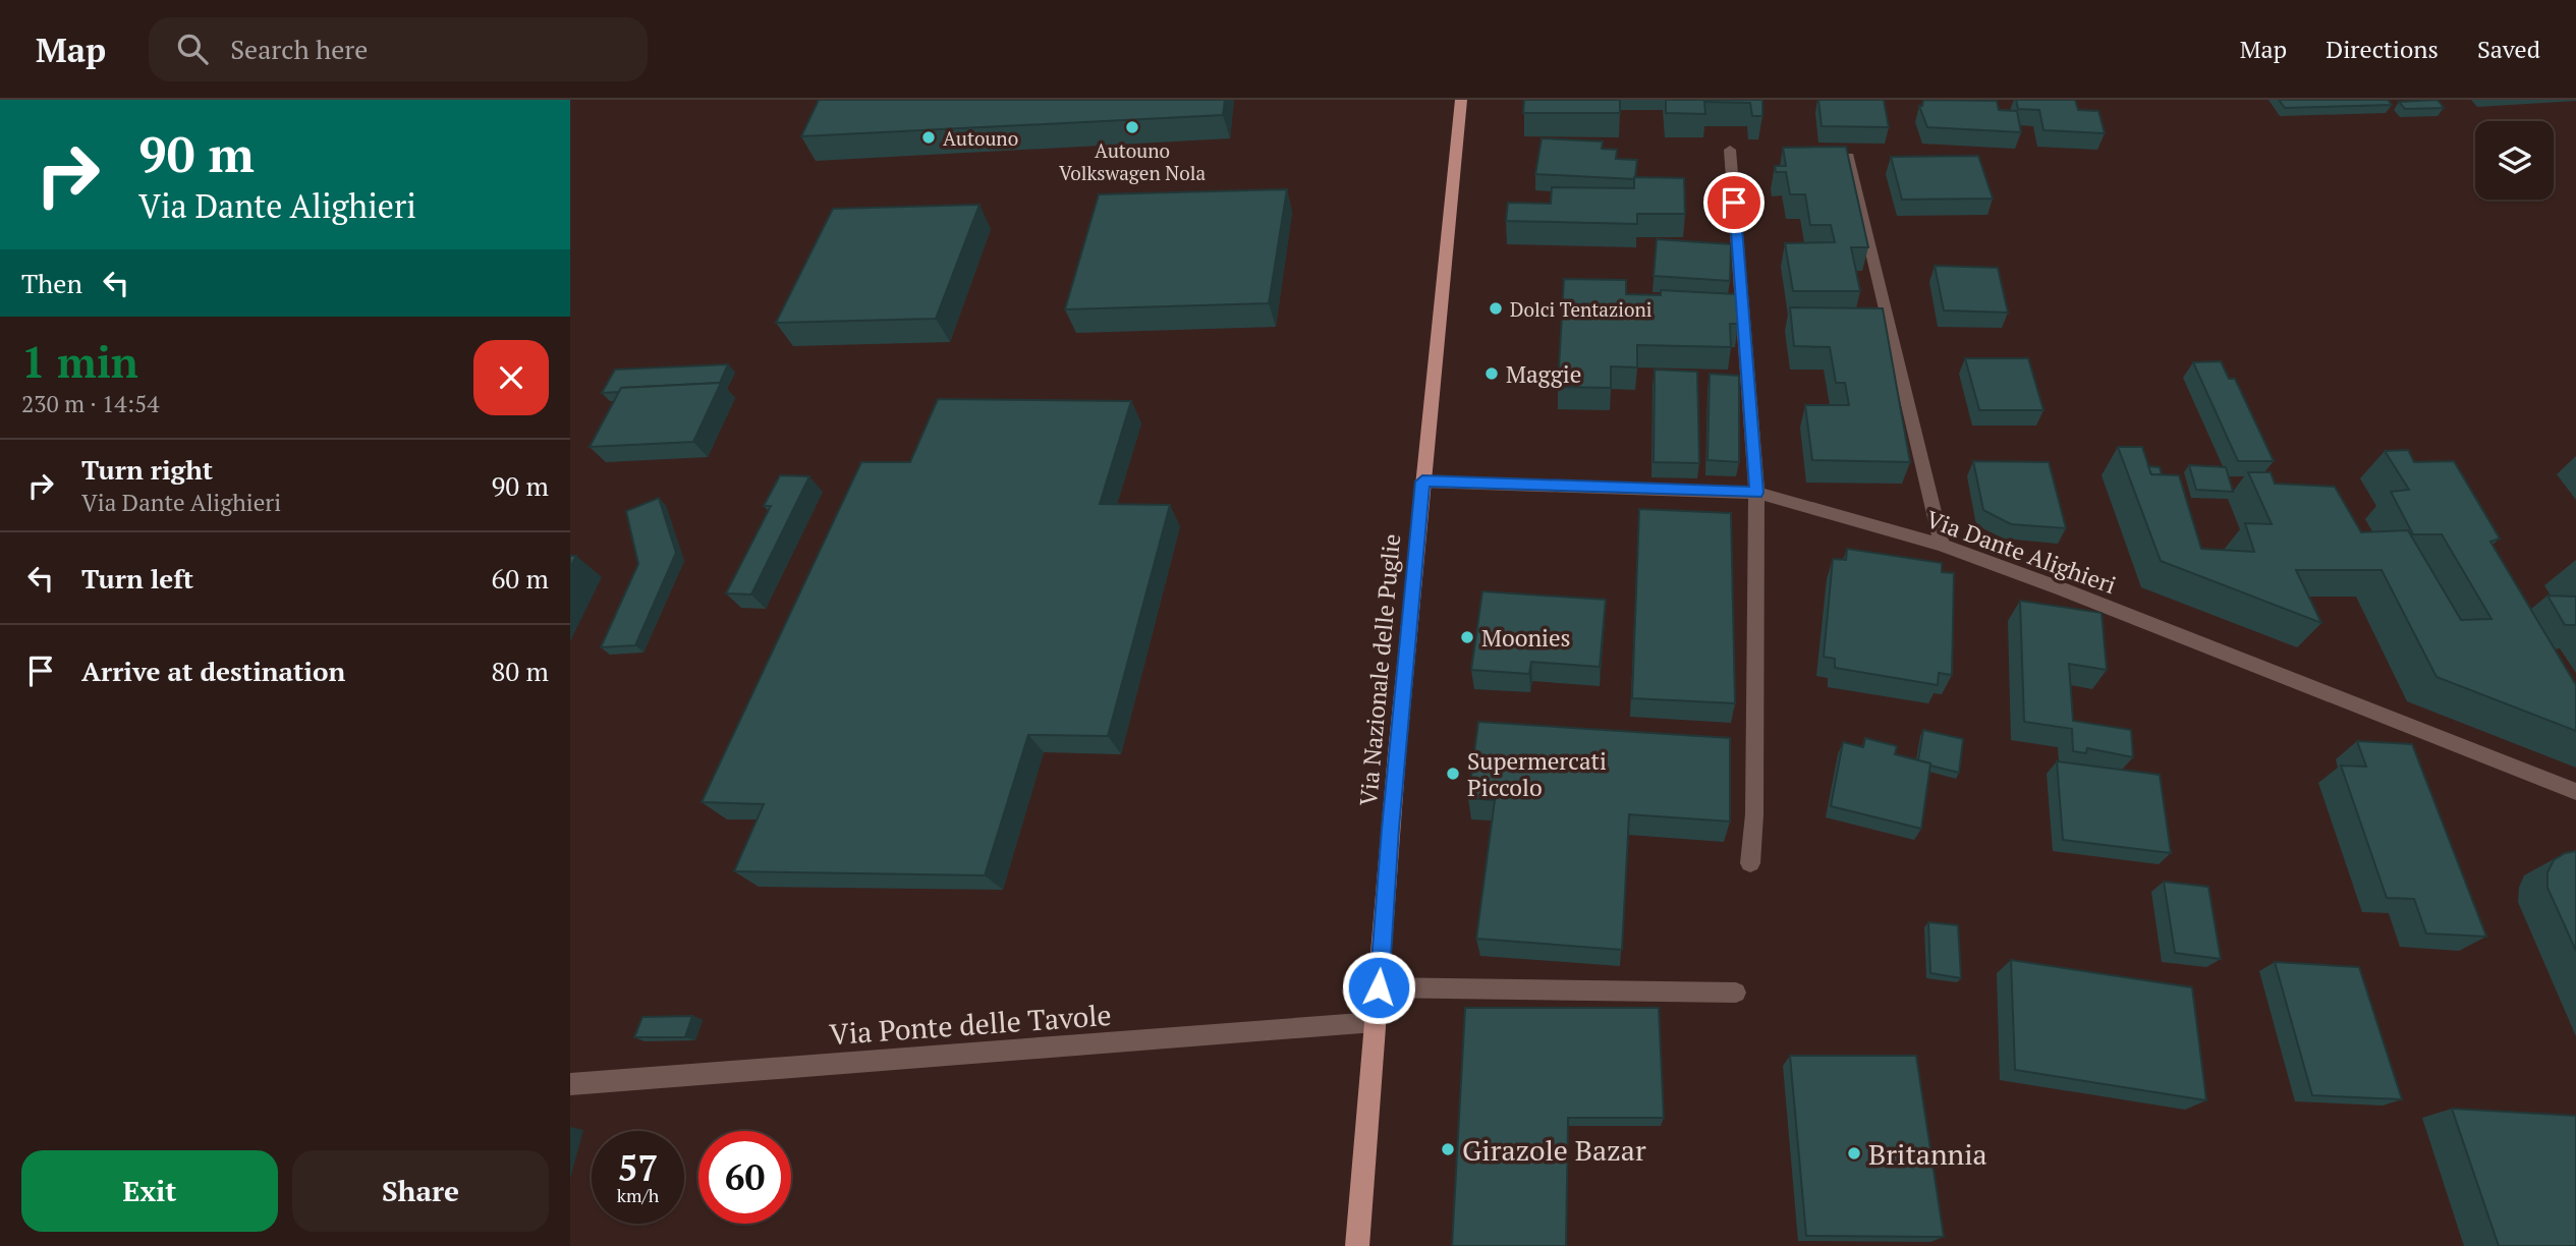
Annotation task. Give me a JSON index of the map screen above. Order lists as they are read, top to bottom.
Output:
{
  "streets": {
    "main road": ["Via Nazionale delle Puglie"],
    "street": ["Via Dante Alighieri", "Via Ponte delle Tavole"]
  },
  "crossings": [
    ["Via Dante Alighieri", "Via Nazionale delle Puglie"],
    ["Via Nazionale delle Puglie", "Via Ponte delle Tavole"]
  ],
  "places": [
    "Autouno Volkswagen Nola",
    "Autouno",
    "Dolci Tentazioni",
    "Maggie",
    "Moonies",
    "Supermercati Piccolo",
    "Girazole Bazar",
    "Britannia"
  ],
  "page": {
    "header": "Map",
    "search": "Search here",
    "nav": ["Map", "Directions", "Saved"],
    "turn": ["90 m", "Via Dante Alighieri"],
    "then": "Then",
    "heading": ["1 min", "230 m · 14:54"],
    "list": [
      {
        "name": "Turn right",
        "note": "Via Dante Alighieri",
        "value": "90 m"
      },
      {
        "name": "Turn left",
        "value": "60 m"
      },
      {
        "name": "Arrive at destination",
        "value": "80 m"
      }
    ],
    "speed": "57 km/h",
    "limit": "60",
    "buttons": ["Exit", "Share"]
  }
}
